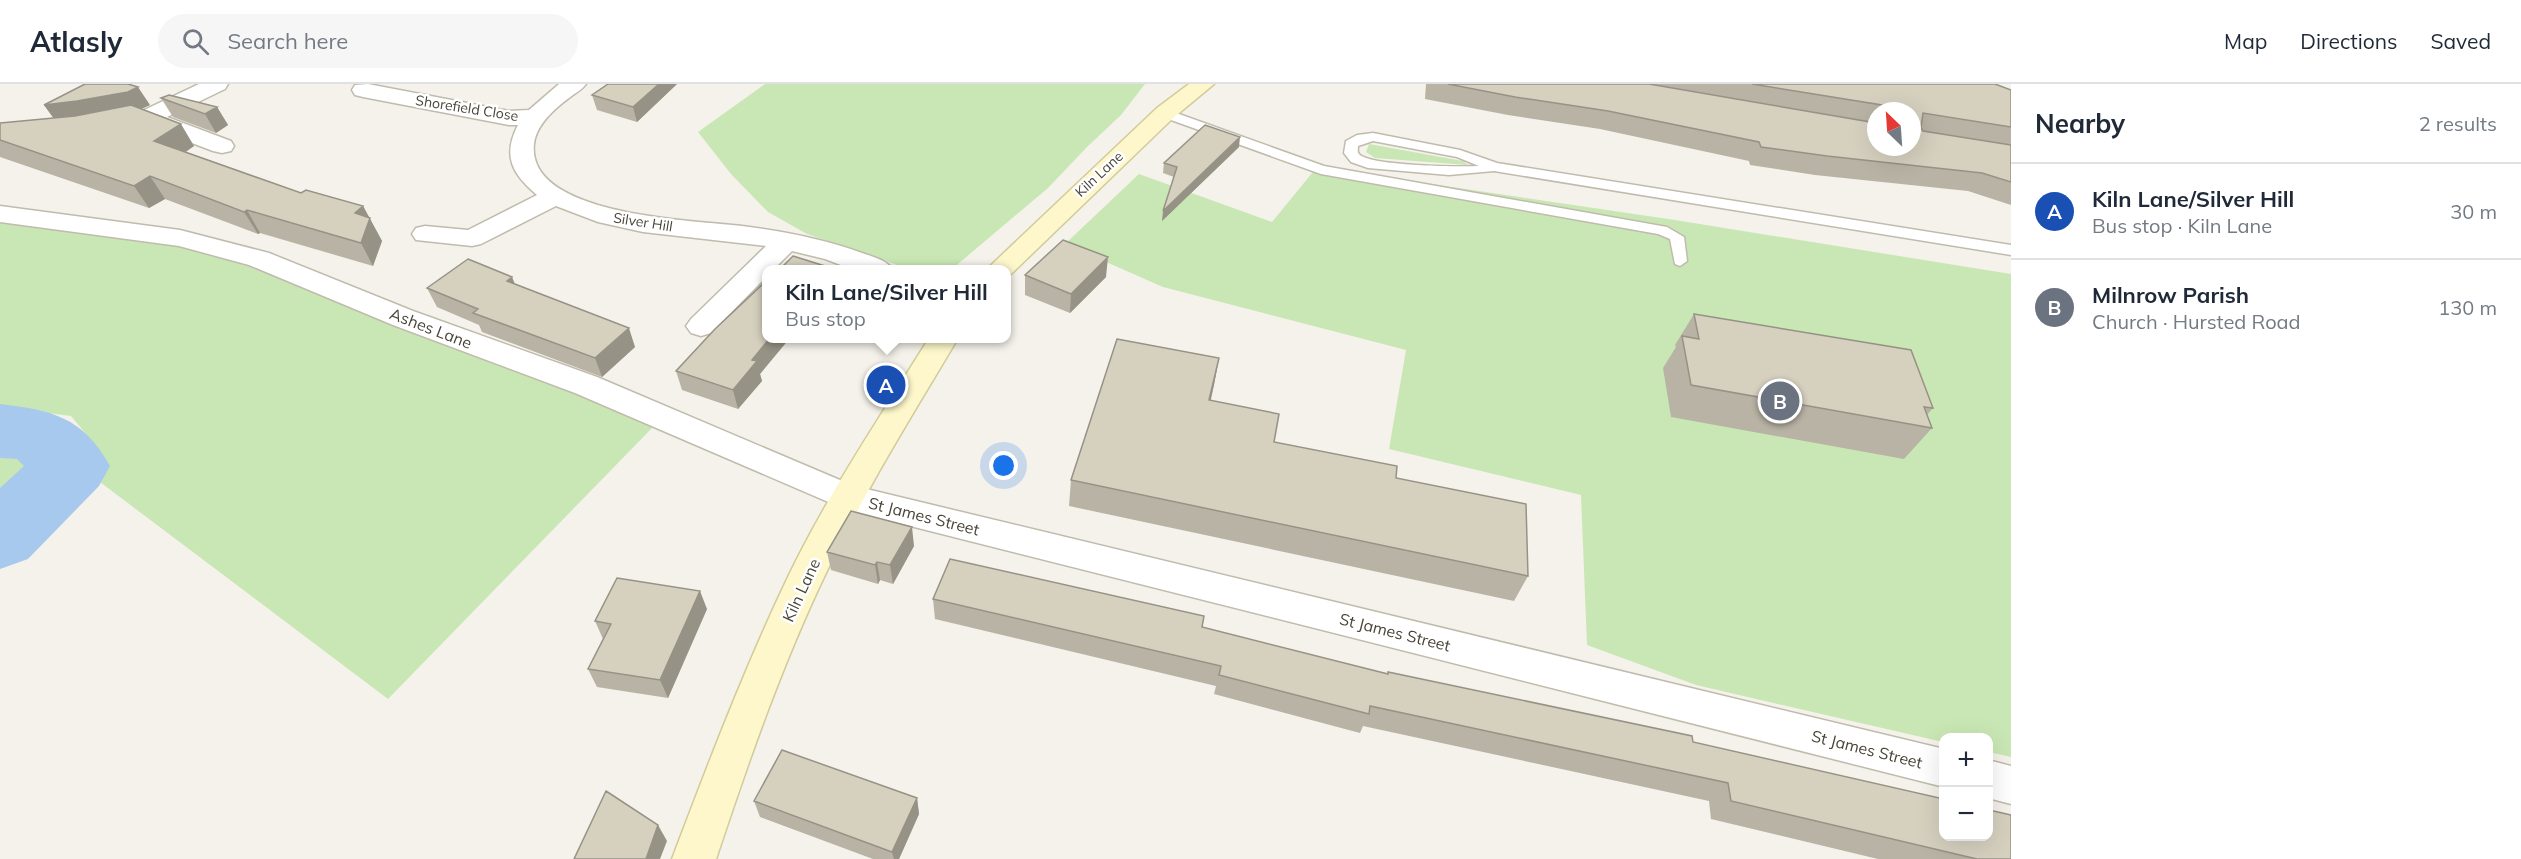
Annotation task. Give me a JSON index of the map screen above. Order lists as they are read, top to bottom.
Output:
{
  "streets": {
    "main road": ["Kiln Lane"],
    "street": [
      "Shorefield Close",
      "Silver Hill",
      "Ashes Lane",
      "St James Street"
    ]
  },
  "crossings": [
    ["Shorefield Close", "Silver Hill"],
    ["Kiln Lane", "Ashes Lane"],
    ["Kiln Lane", "St James Street"],
    ["Ashes Lane", "St James Street"]
  ],
  "north": "top left",
  "page": {
    "header": "Atlasly",
    "search": "Search here",
    "nav": ["Map", "Directions", "Saved"],
    "heading": ["Nearby", "2 results"],
    "list": [
      {
        "mark": "A",
        "name": "Kiln Lane/Silver Hill",
        "note": "Bus stop · Kiln Lane",
        "value": "30 m"
      },
      {
        "mark": "B",
        "name": "Milnrow Parish",
        "note": "Church · Hursted Road",
        "value": "130 m"
      }
    ],
    "popup": ["Kiln Lane/Silver Hill", "Bus stop"],
    "pins": ["A", "B"],
    "map_buttons": ["+", "−"]
  }
}
